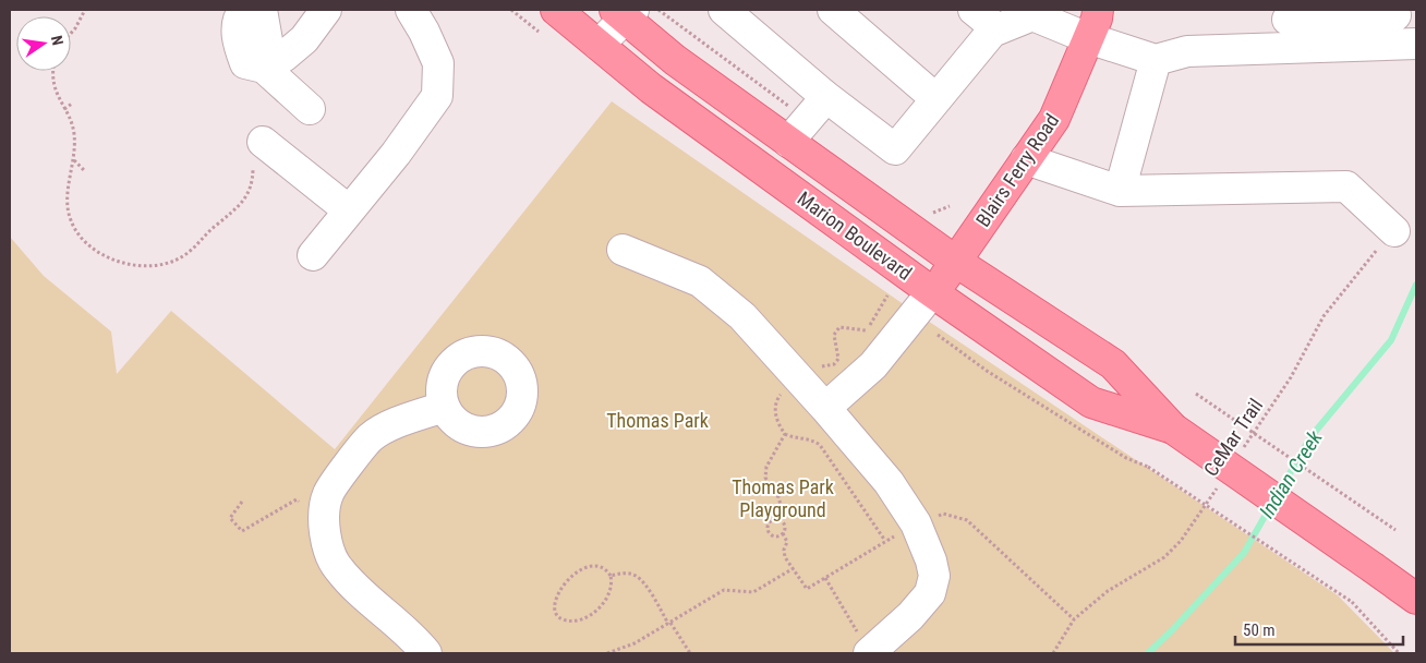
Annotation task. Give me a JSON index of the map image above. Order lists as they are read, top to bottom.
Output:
{
  "streets": {
    "main road": ["Blairs Ferry Road", "Marion Boulevard"],
    "path": ["CeMar Trail"]
  },
  "crossings": [
    ["Blairs Ferry Road", "Marion Boulevard"]
  ],
  "water": ["Indian Creek"],
  "parks": ["Thomas Park", "Thomas Park Playground"],
  "scale_bar": "50 m",
  "north": "right"
}
